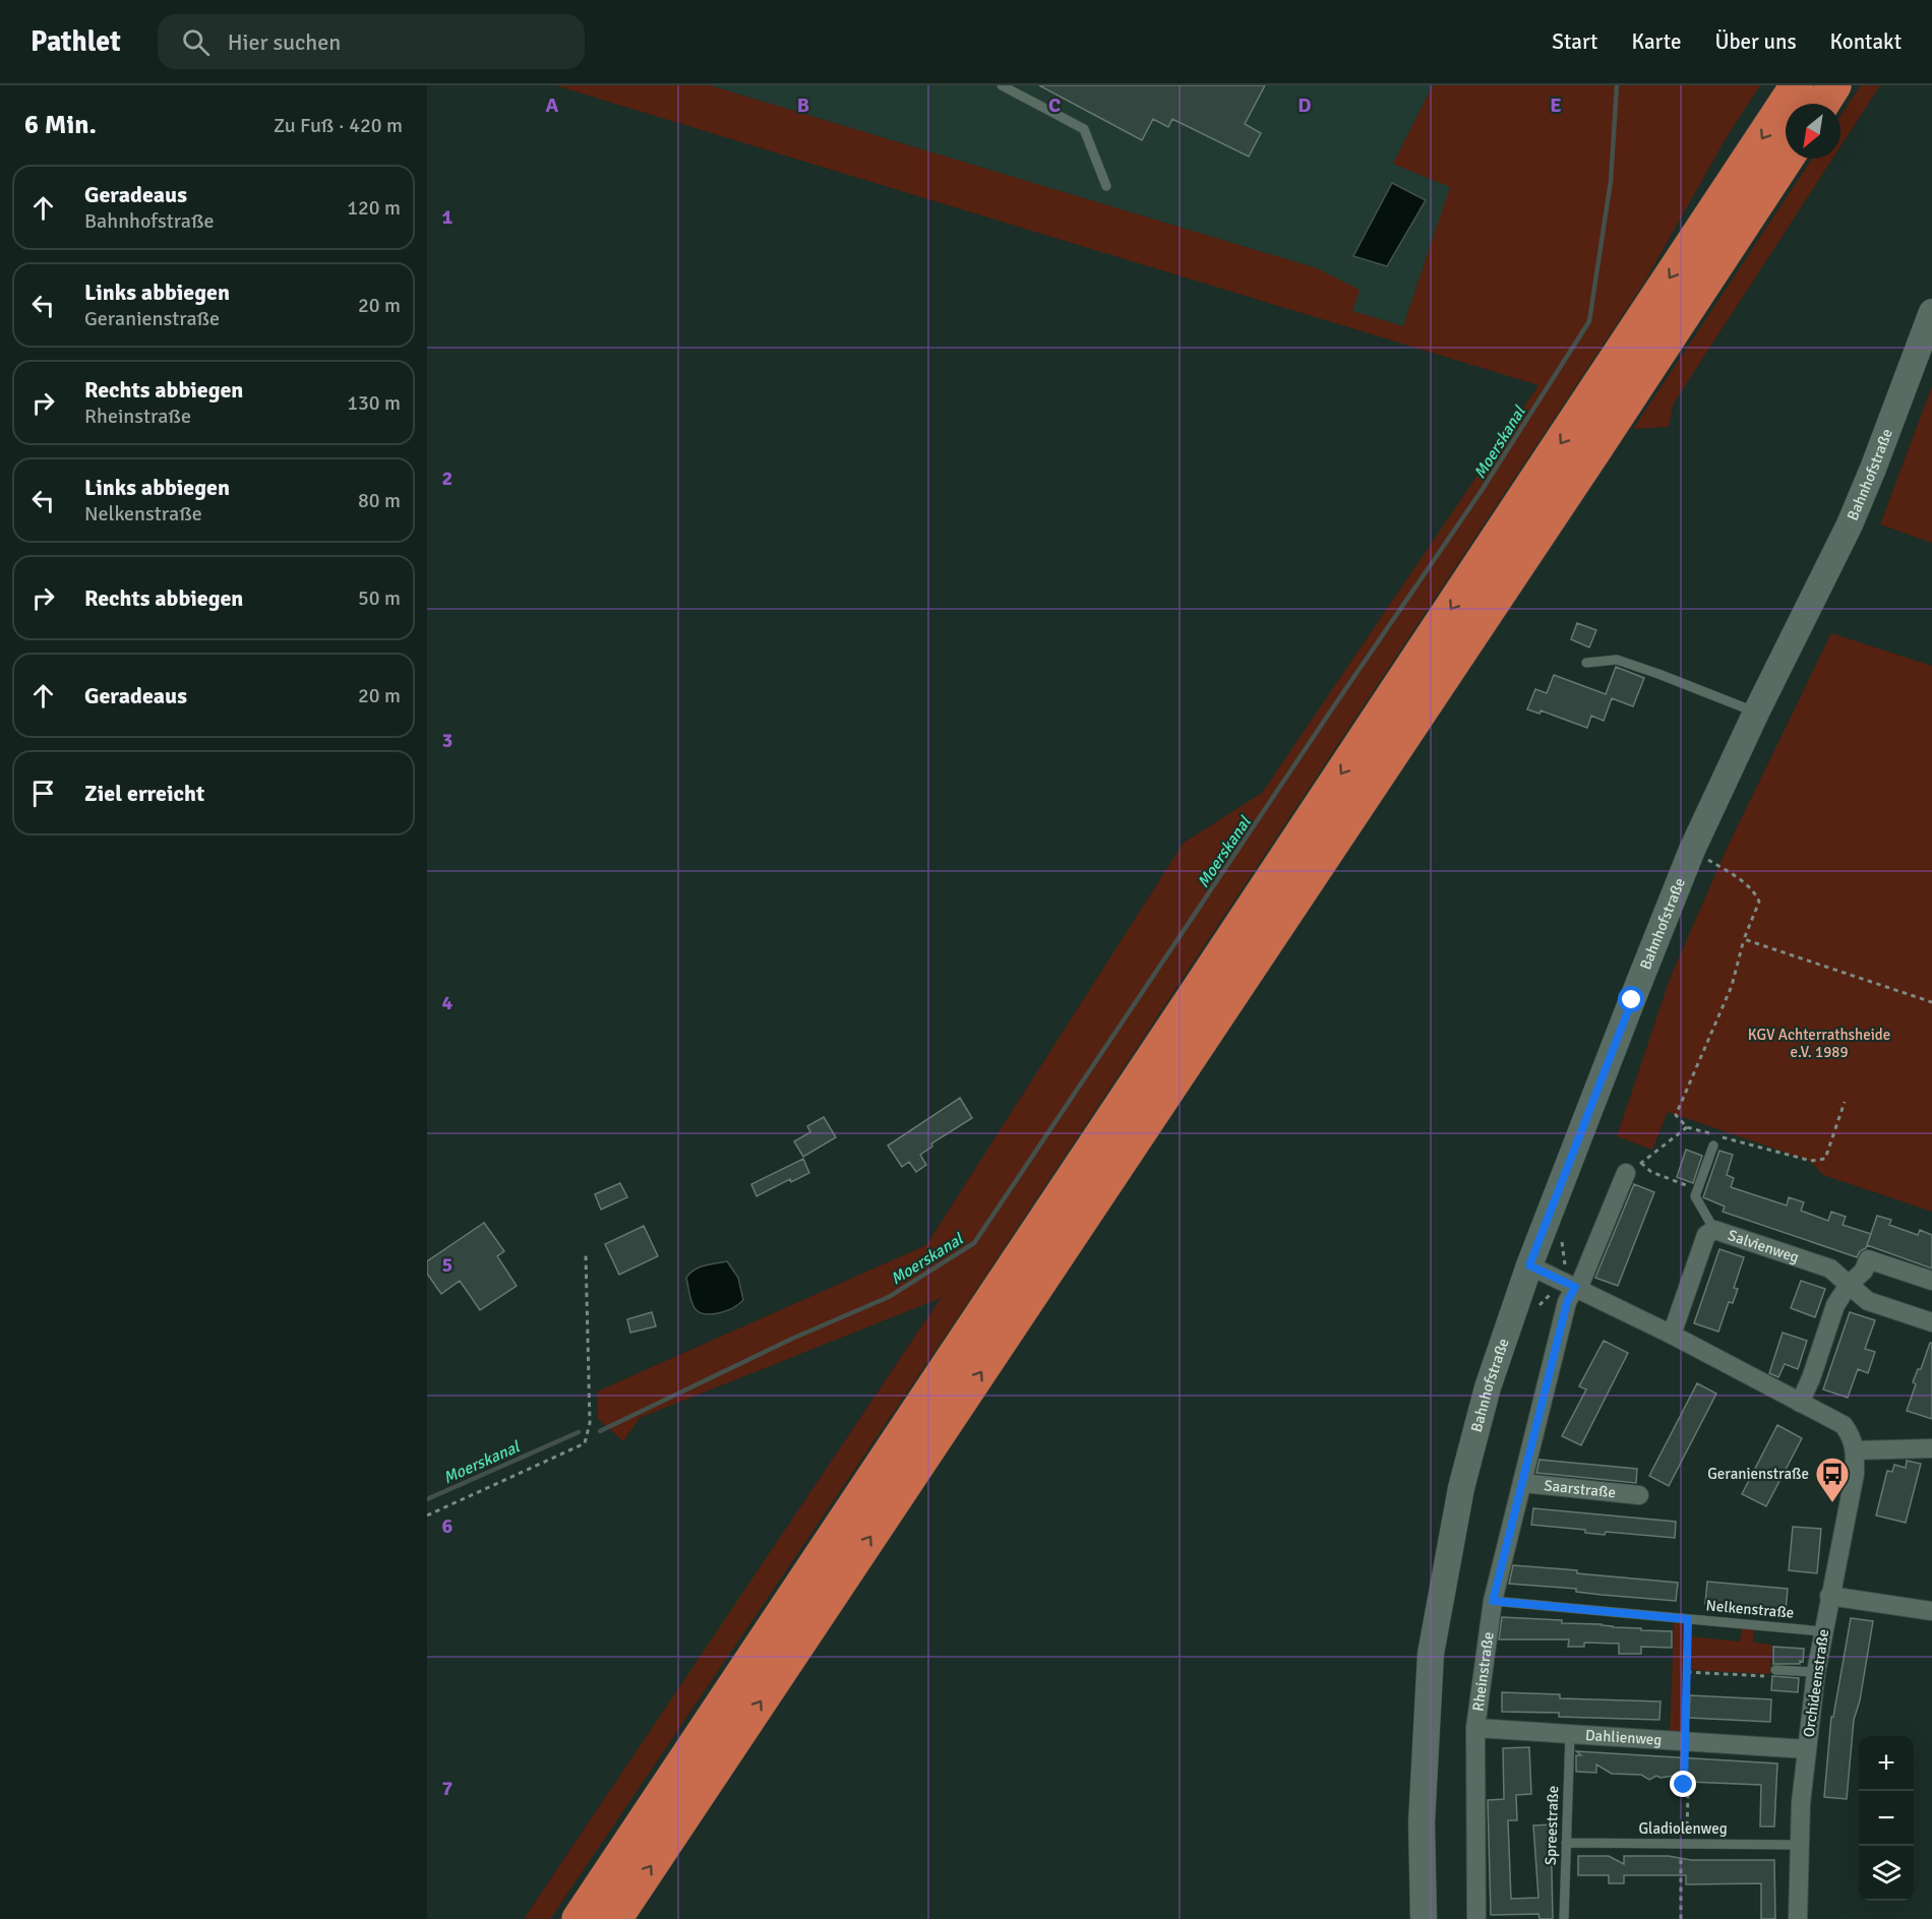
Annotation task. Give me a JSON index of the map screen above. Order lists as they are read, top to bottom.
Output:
{
  "streets": {
    "main road": ["Bahnhofstraße"],
    "street": [
      "Salvienweg",
      "Saarstraße",
      "Rheinstraße",
      "Orchideenstraße",
      "Dahlienweg"
    ],
    "lane": ["Nelkenstraße", "Spreestraße", "Gladiolenweg"]
  },
  "crossings": [
    ["Saarstraße", "Rheinstraße"],
    ["Nelkenstraße", "Rheinstraße"],
    ["Nelkenstraße", "Orchideenstraße"],
    ["Rheinstraße", "Dahlienweg"],
    ["Orchideenstraße", "Dahlienweg"],
    ["Orchideenstraße", "Gladiolenweg"],
    ["Dahlienweg", "Spreestraße"],
    ["Spreestraße", "Gladiolenweg"]
  ],
  "water": ["Moerskanal"],
  "parks": ["KGV Achterrathsheide e.V. 1989"],
  "places": {
    "bus stop": ["Geranienstraße"]
  },
  "north": "bottom left",
  "page": {
    "header": "Pathlet",
    "search": "Hier suchen",
    "nav": [
      "Start",
      "Karte",
      "Über uns",
      "Kontakt"
    ],
    "heading": ["6 Min.", "Zu Fuß · 420 m"],
    "list": [
      ["Geradeaus", "Bahnhofstraße", "120 m"],
      ["Links abbiegen", "Geranienstraße", "20 m"],
      ["Rechts abbiegen", "Rheinstraße", "130 m"],
      ["Links abbiegen", "Nelkenstraße", "80 m"],
      ["Rechts abbiegen", "50 m"],
      ["Geradeaus", "20 m"],
      "Ziel erreicht"
    ],
    "map_buttons": ["+", "−"]
  },
  "grid": {
    "columns": [
      "A",
      "B",
      "C",
      "D",
      "E"
    ],
    "rows": [
      "1",
      "2",
      "3",
      "4",
      "5",
      "6",
      "7"
    ]
  }
}
